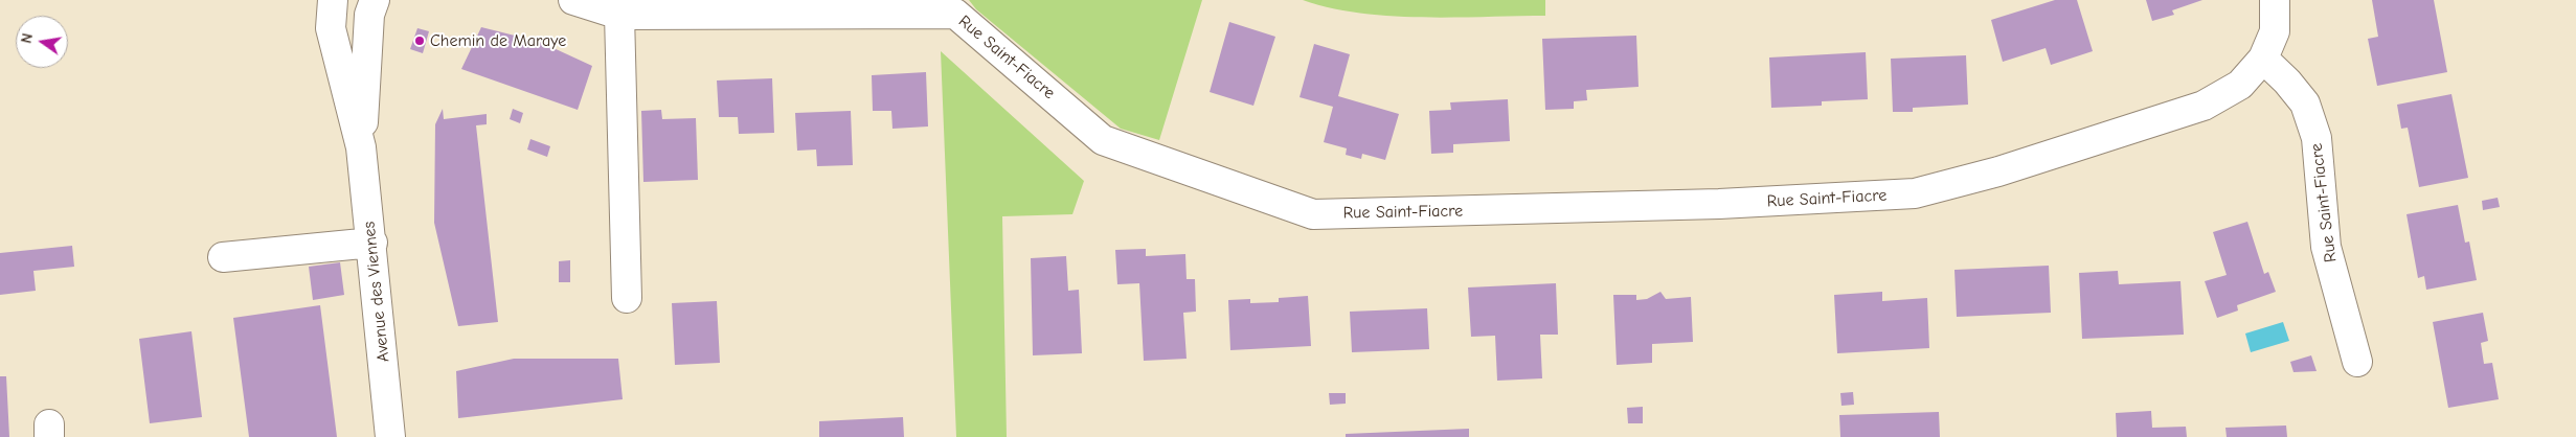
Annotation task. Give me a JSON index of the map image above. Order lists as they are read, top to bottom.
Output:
{
  "streets": {
    "street": ["Rue Saint-Fiacre", "Avenue des Viennes"]
  },
  "places": ["Chemin de Maraye"],
  "north": "left"
}
